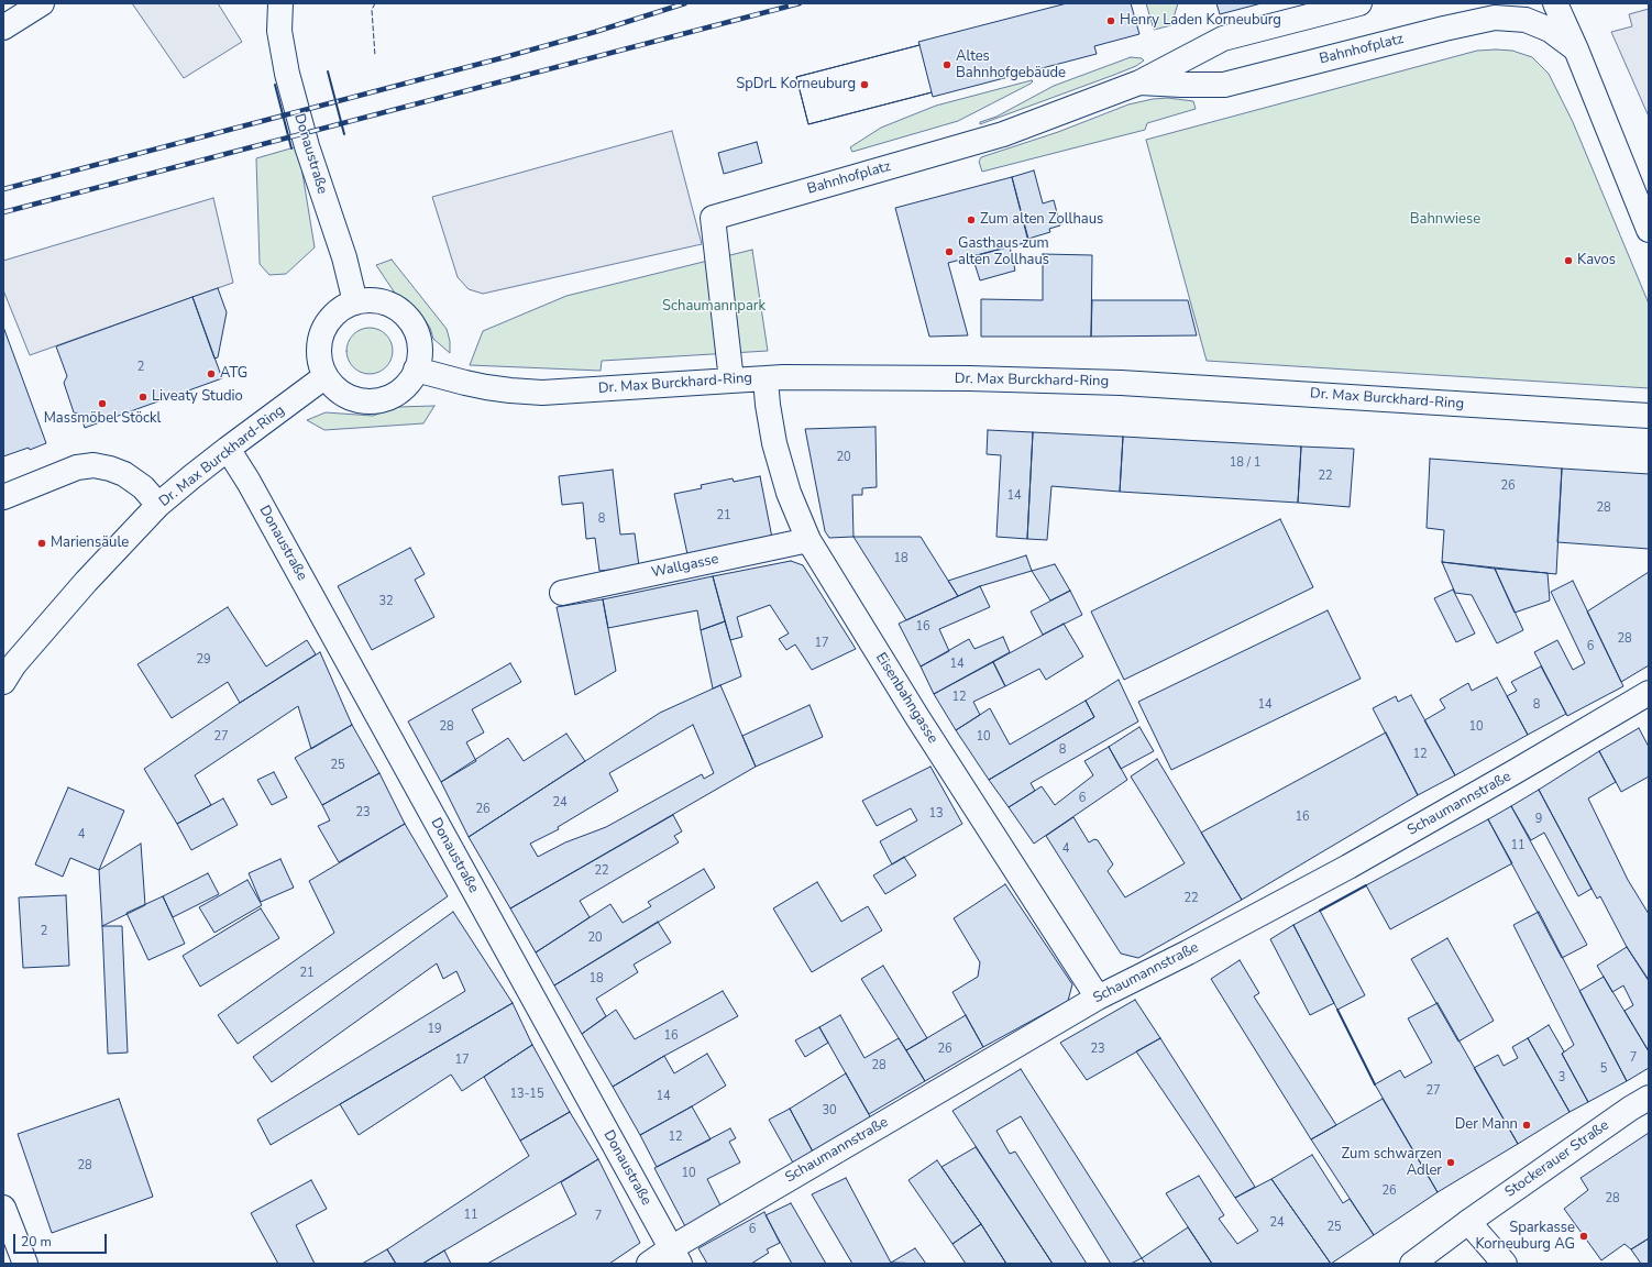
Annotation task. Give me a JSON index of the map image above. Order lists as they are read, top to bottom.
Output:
{
  "streets": {
    "street": [
      "Bahnhofplatz",
      "Donaustraße",
      "Dr. Max Burckhard-Ring",
      "Wallgasse",
      "Eisenbahngasse",
      "Schaumannstraße",
      "Stockerauer Straße"
    ]
  },
  "crossings": [
    ["Bahnhofplatz", "Dr. Max Burckhard-Ring"],
    ["Donaustraße", "Dr. Max Burckhard-Ring"],
    ["Donaustraße", "Schaumannstraße"],
    ["Dr. Max Burckhard-Ring", "Eisenbahngasse"],
    ["Wallgasse", "Eisenbahngasse"],
    ["Eisenbahngasse", "Schaumannstraße"]
  ],
  "parks": ["Bahnwiese", "Schaumannpark"],
  "places": [
    "Henry Laden Korneuburg",
    "Altes Bahnhofgebäude",
    "SpDrL Korneuburg",
    "Zum alten Zollhaus",
    "Gasthaus zum alten Zollhaus",
    "Kavos",
    "ATG",
    "Liveaty Studio",
    "Massmöbel Stöckl",
    "Mariensäule",
    "Der Mann",
    "Zum schwarzen Adler",
    "Sparkasse Korneuburg AG"
  ],
  "house_numbers": [
    "2",
    "20",
    "18 / 1",
    "22",
    "26",
    "14",
    "28",
    "21",
    "8",
    "18",
    "32",
    "16",
    "28",
    "17",
    "6",
    "29",
    "14",
    "12",
    "14",
    "8",
    "28",
    "10",
    "27",
    "10",
    "8",
    "12",
    "25",
    "6",
    "24",
    "26",
    "23",
    "13",
    "16",
    "9",
    "4",
    "11",
    "4",
    "22",
    "22",
    "2",
    "20",
    "21",
    "18",
    "19",
    "16",
    "26",
    "23",
    "7",
    "17",
    "28",
    "5",
    "3",
    "27",
    "13-15",
    "14",
    "30",
    "12",
    "28",
    "10",
    "26",
    "28",
    "11",
    "7",
    "24",
    "25",
    "6"
  ],
  "scale_bar": "20 m"
}
